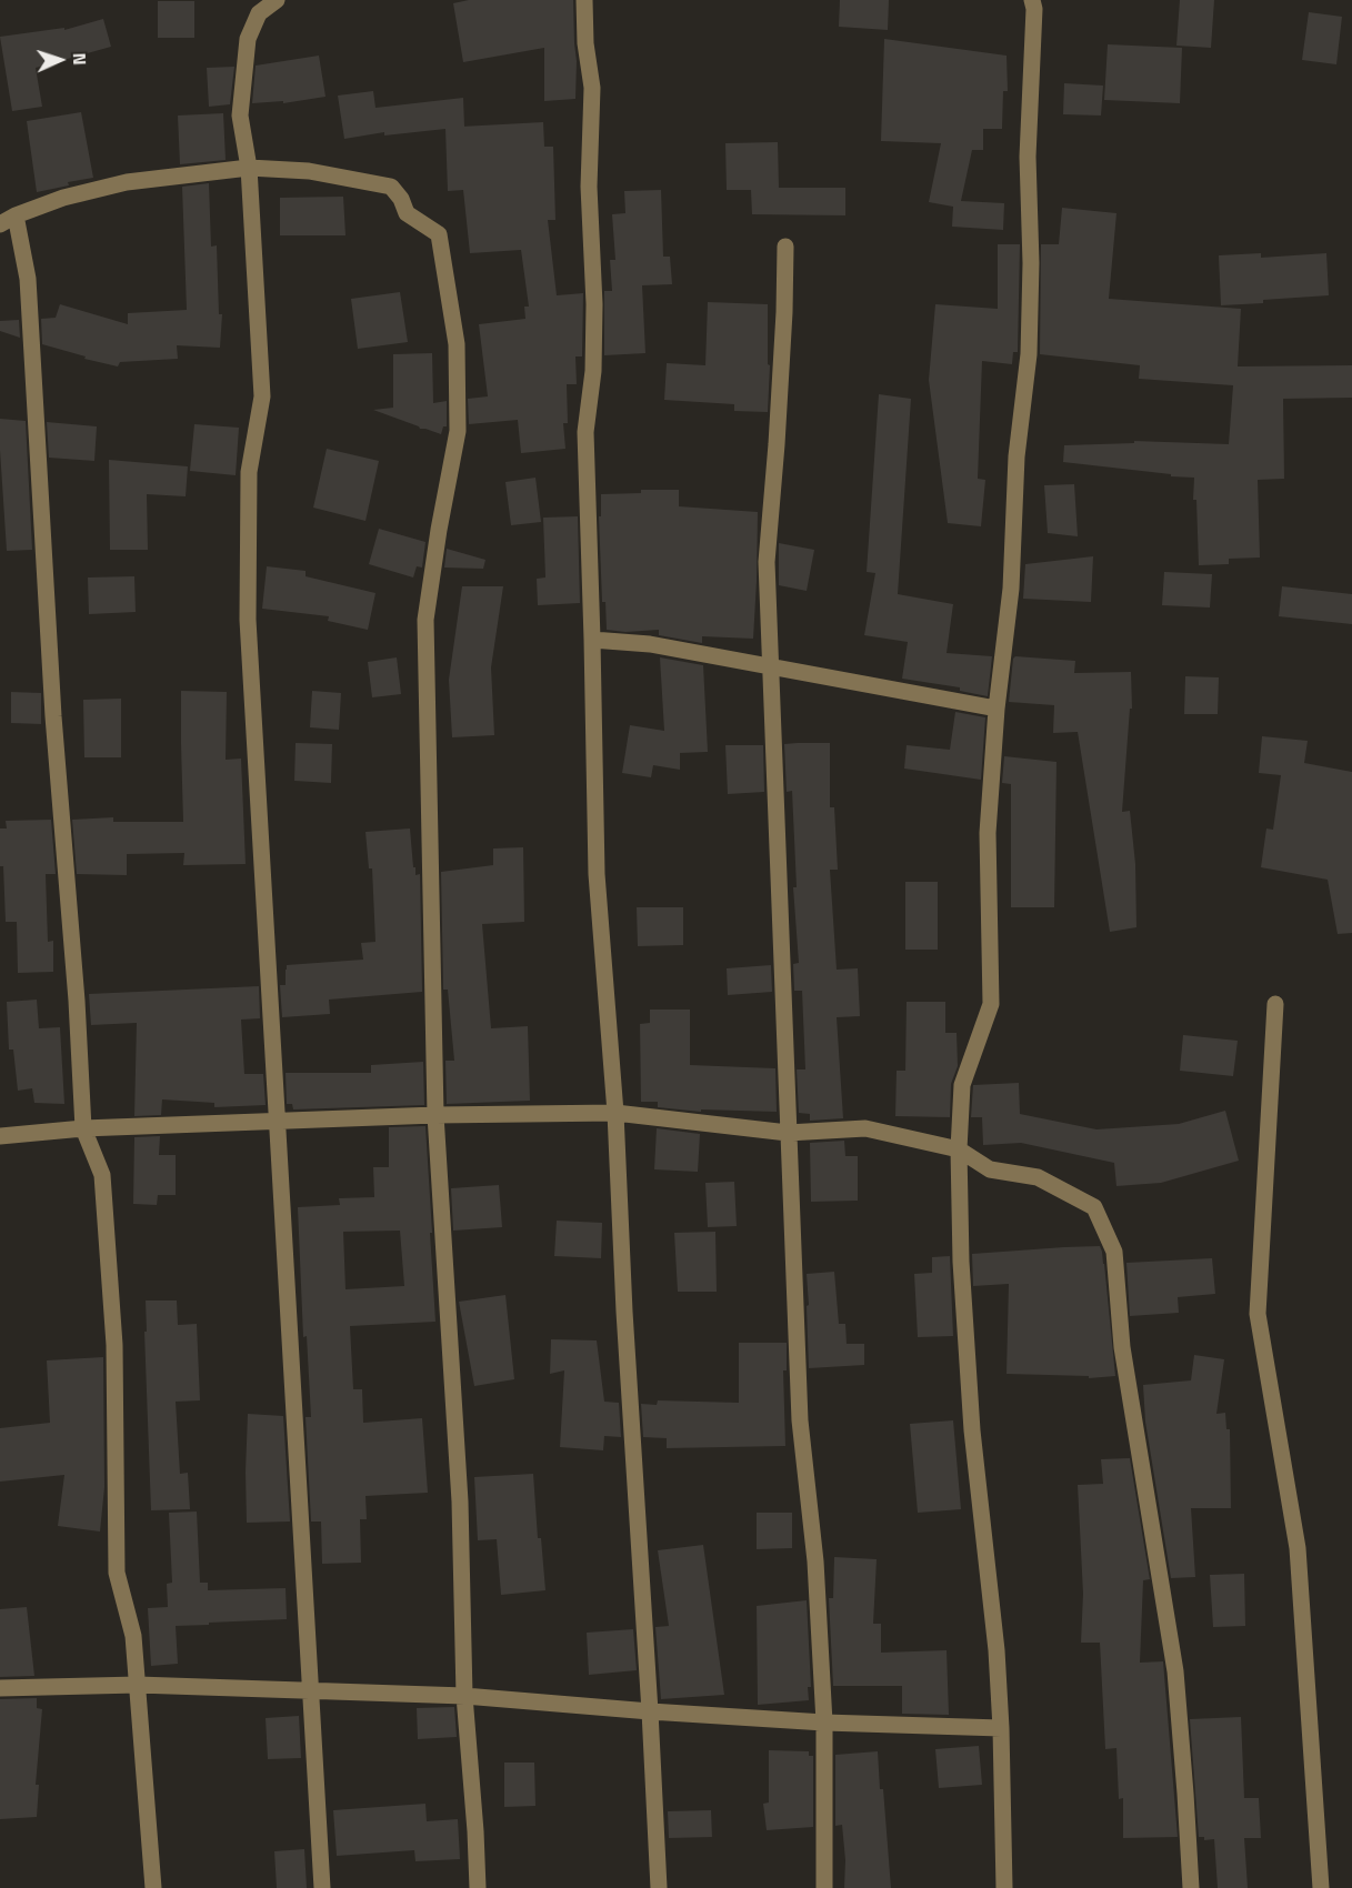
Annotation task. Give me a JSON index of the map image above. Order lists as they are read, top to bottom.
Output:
{
  "north": "right"
}
